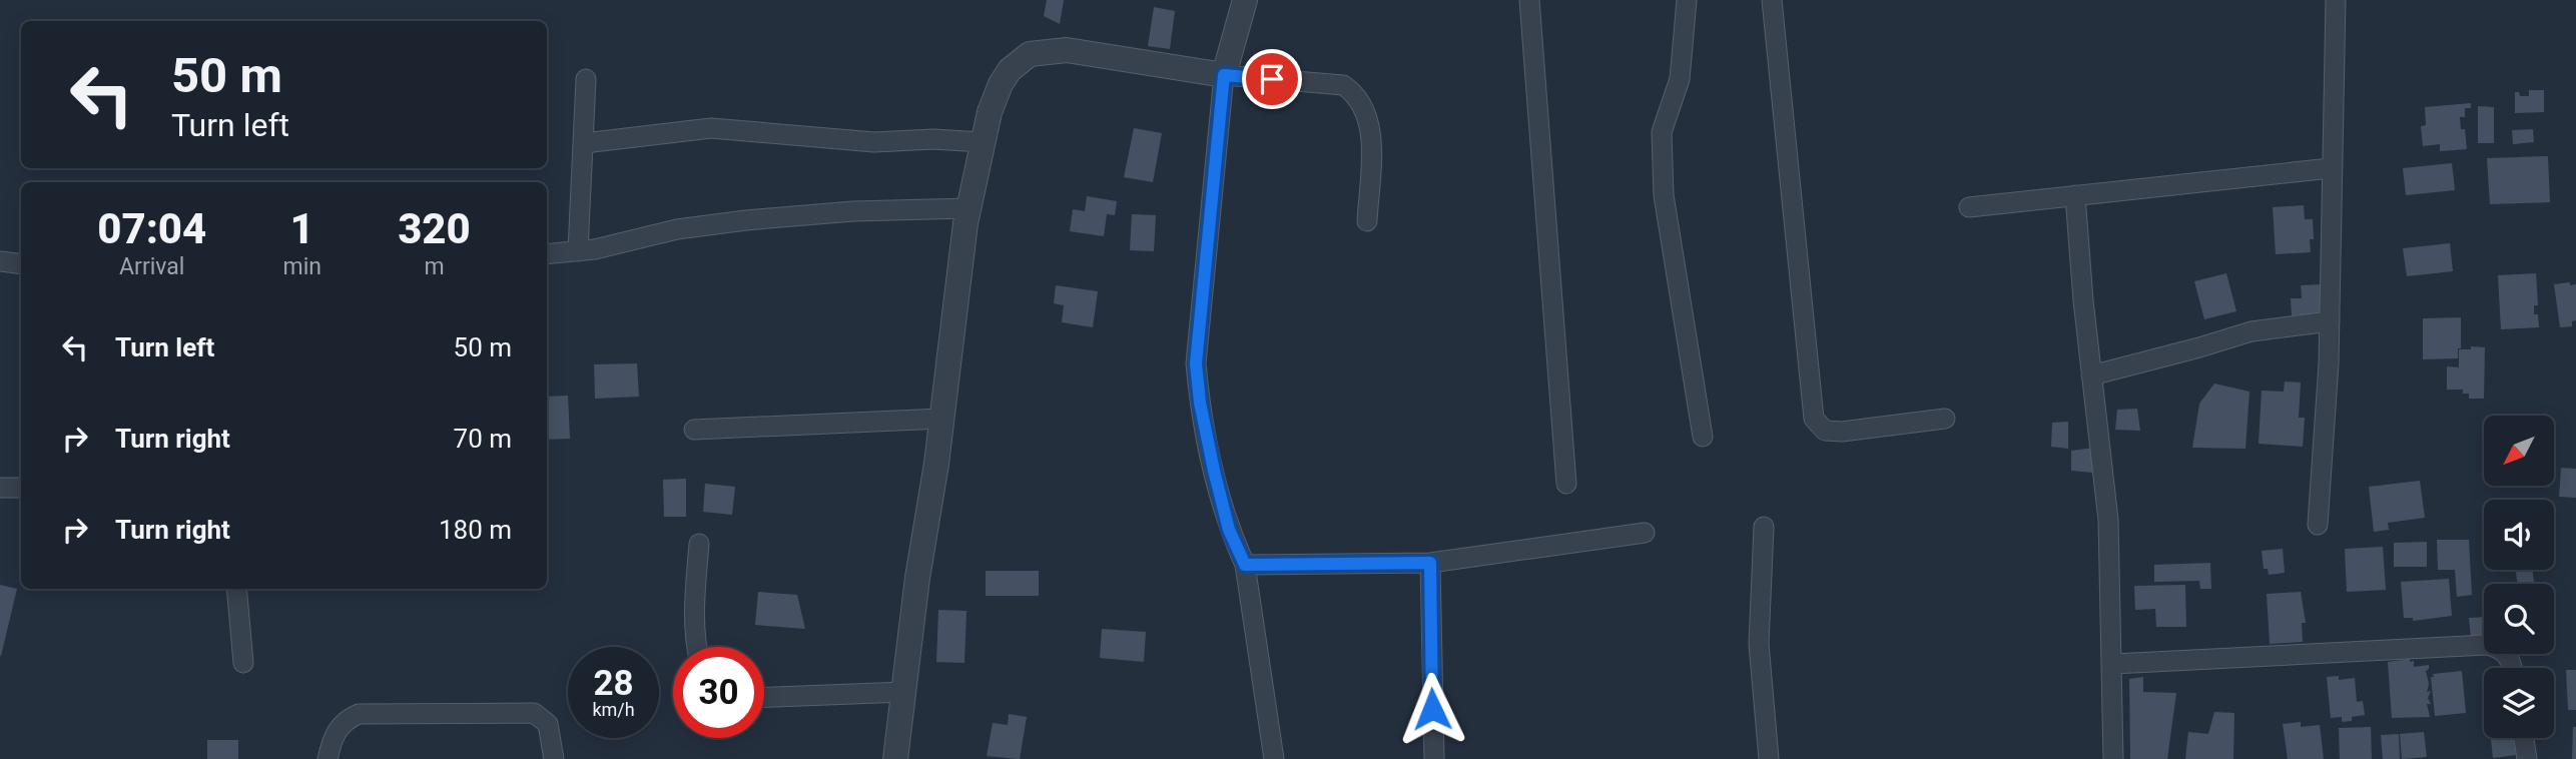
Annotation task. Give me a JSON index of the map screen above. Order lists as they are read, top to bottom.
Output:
{
  "north": "bottom left",
  "page": {
    "turn": ["50 m", "Turn left"],
    "eta": [
      "07:04",
      "Arrival",
      "1",
      "min",
      "320",
      "m"
    ],
    "list": [
      {
        "name": "Turn left",
        "value": "50 m"
      },
      {
        "name": "Turn right",
        "value": "70 m"
      },
      {
        "name": "Turn right",
        "value": "180 m"
      }
    ],
    "speed": "28 km/h",
    "limit": "30"
  }
}
